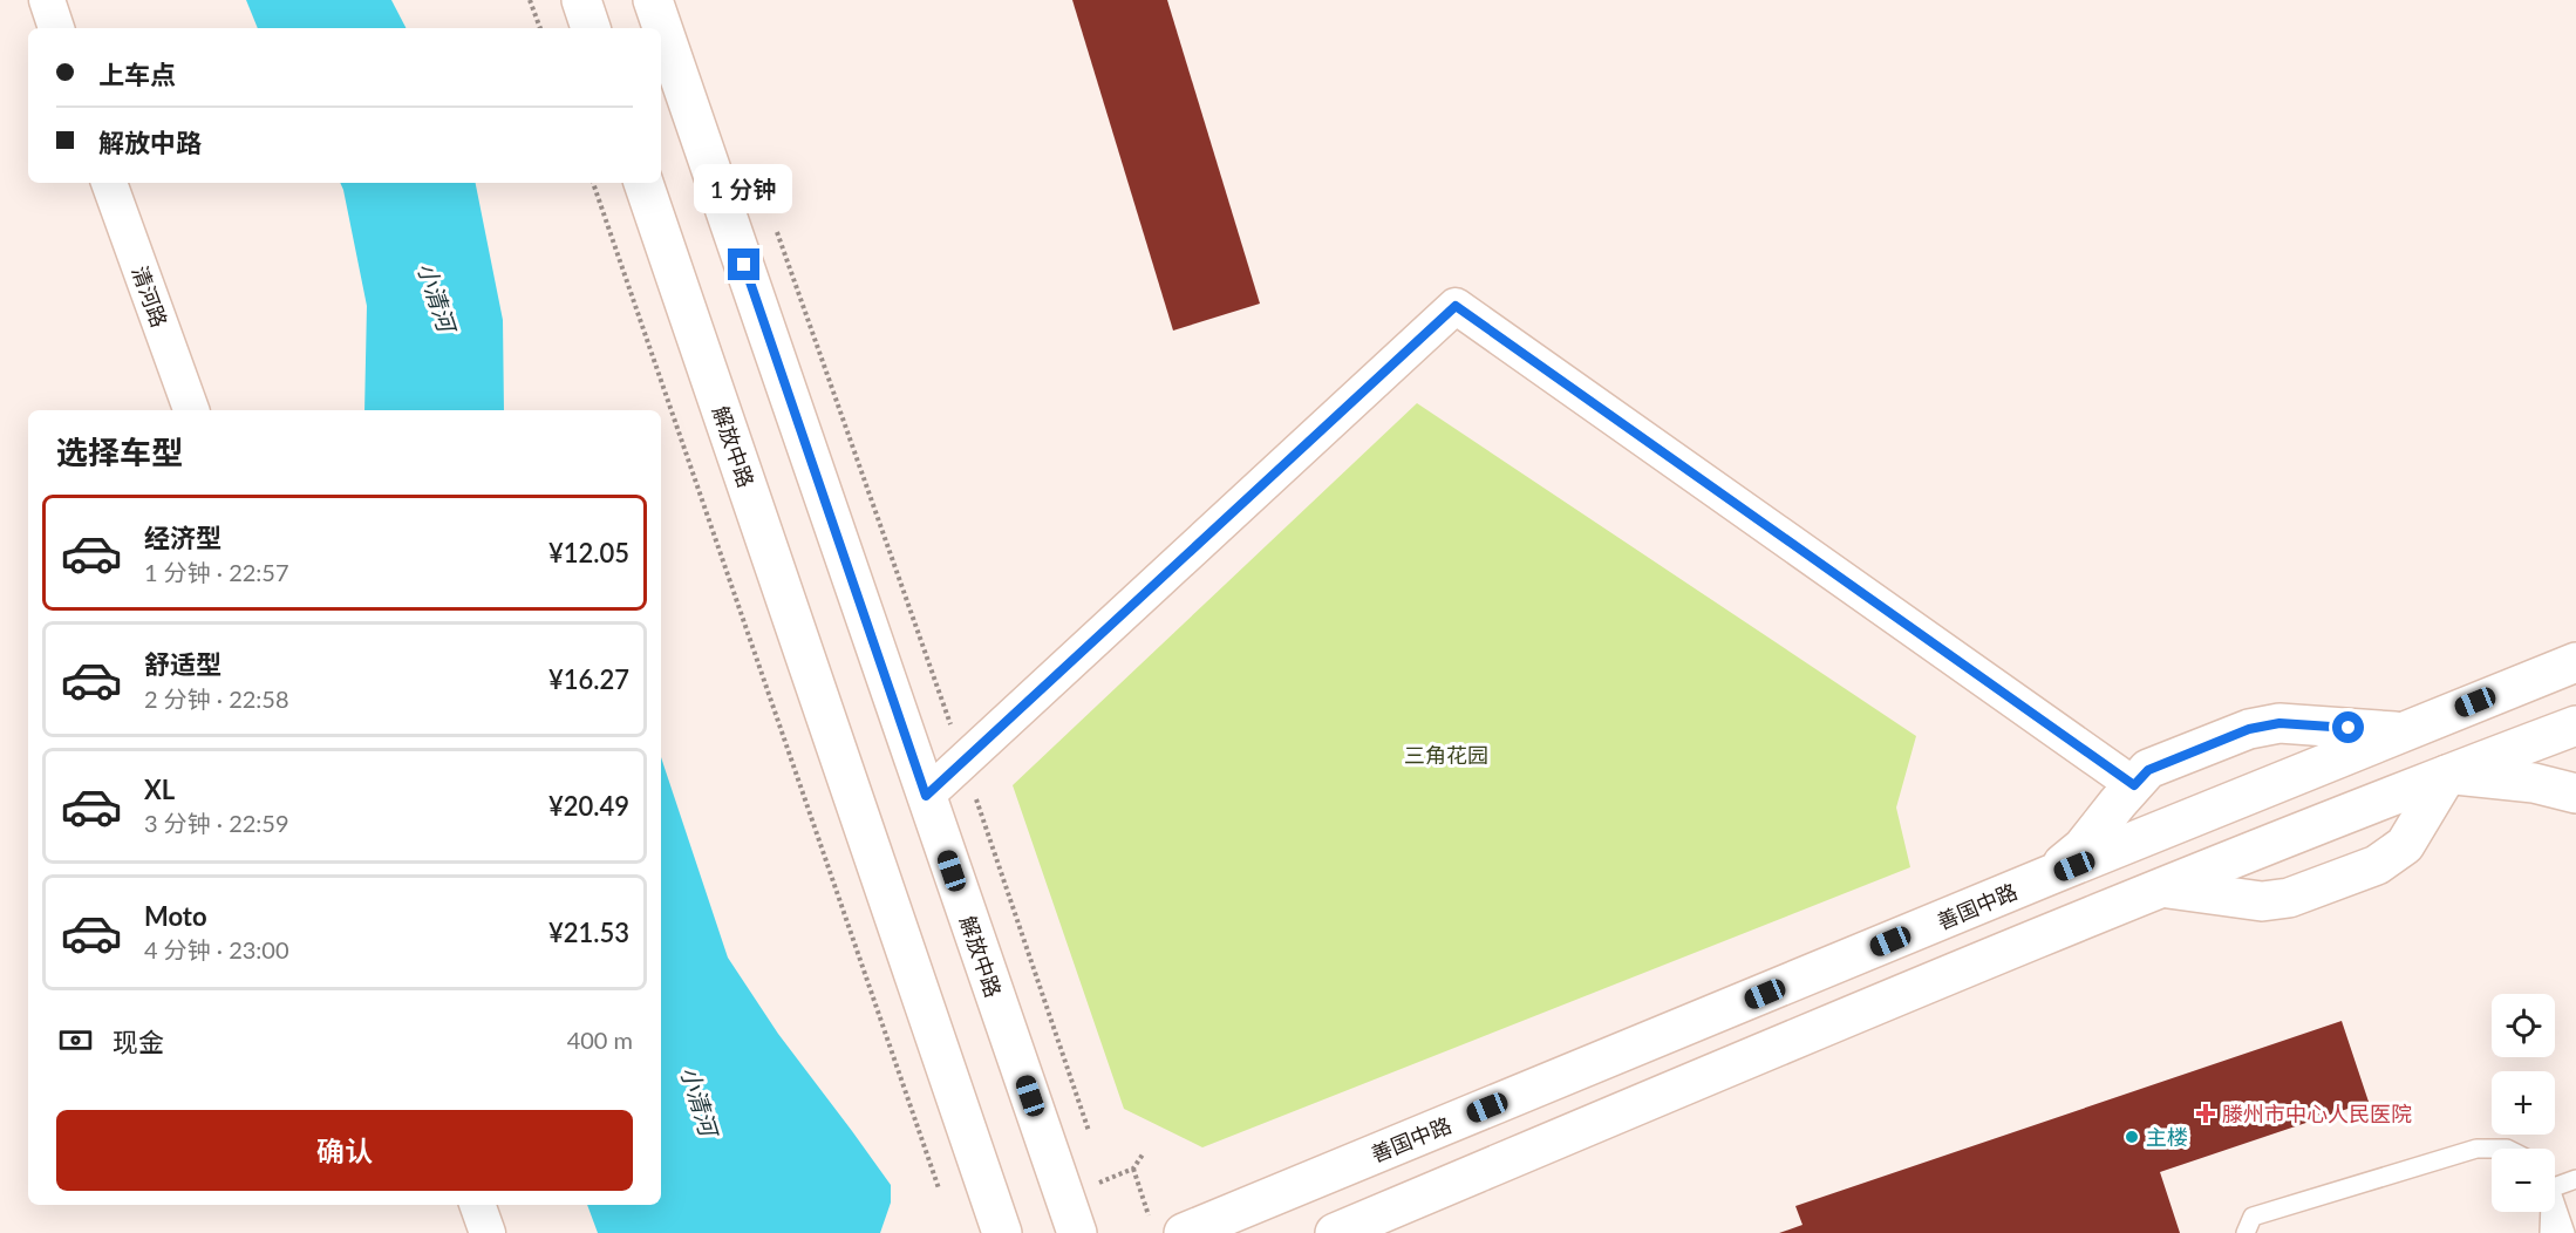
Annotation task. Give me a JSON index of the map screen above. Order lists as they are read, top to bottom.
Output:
{
  "streets": {
    "main road": ["解放中路", "善国中路"],
    "street": ["清河路"]
  },
  "water": ["小清河"],
  "parks": ["三角花园"],
  "places": {
    "health": ["滕州市中心人民医院"],
    "other": ["主楼"]
  },
  "page": {
    "banner": ["上车点", "解放中路"],
    "bubble": "1 分钟",
    "heading": "选择车型",
    "list": [
      {
        "name": "经济型",
        "note": "1 分钟 · 22:57",
        "value": "¥12.05"
      },
      {
        "name": "舒适型",
        "note": "2 分钟 · 22:58",
        "value": "¥16.27"
      },
      {
        "name": "XL",
        "note": "3 分钟 · 22:59",
        "value": "¥20.49"
      },
      {
        "name": "Moto",
        "note": "4 分钟 · 23:00",
        "value": "¥21.53"
      }
    ],
    "map_buttons": ["+", "−"],
    "pay": ["现金", "400 m"],
    "buttons": "确认"
  }
}
